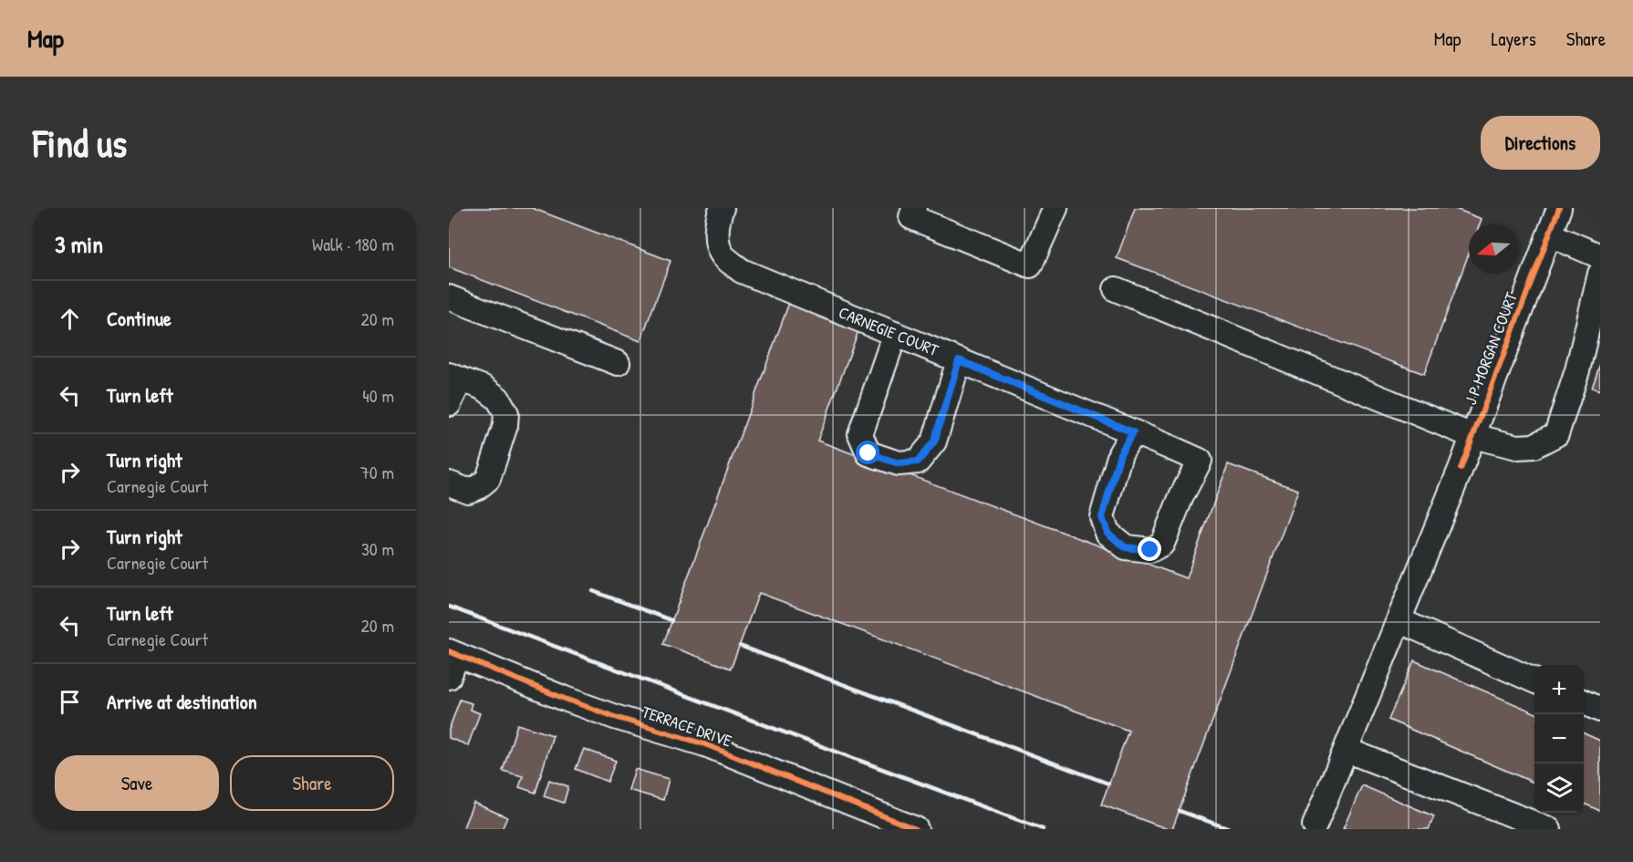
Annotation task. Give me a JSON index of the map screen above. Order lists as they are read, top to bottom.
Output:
{
  "streets": {
    "street": ["CARNEGIE COURT", "J P MORGAN COURT", "TERRACE DRIVE"]
  },
  "north": "left",
  "page": {
    "header": "Map",
    "nav": ["Map", "Layers", "Share"],
    "buttons": [
      "Directions",
      ["Save", "Share"]
    ],
    "title": "Find us",
    "heading": ["3 min", "Walk · 180 m"],
    "list": [
      ["Continue", "20 m"],
      ["Turn left", "40 m"],
      ["Turn right", "Carnegie Court", "70 m"],
      ["Turn right", "Carnegie Court", "30 m"],
      ["Turn left", "Carnegie Court", "20 m"],
      "Arrive at destination"
    ],
    "map_buttons": ["+", "−"]
  }
}
